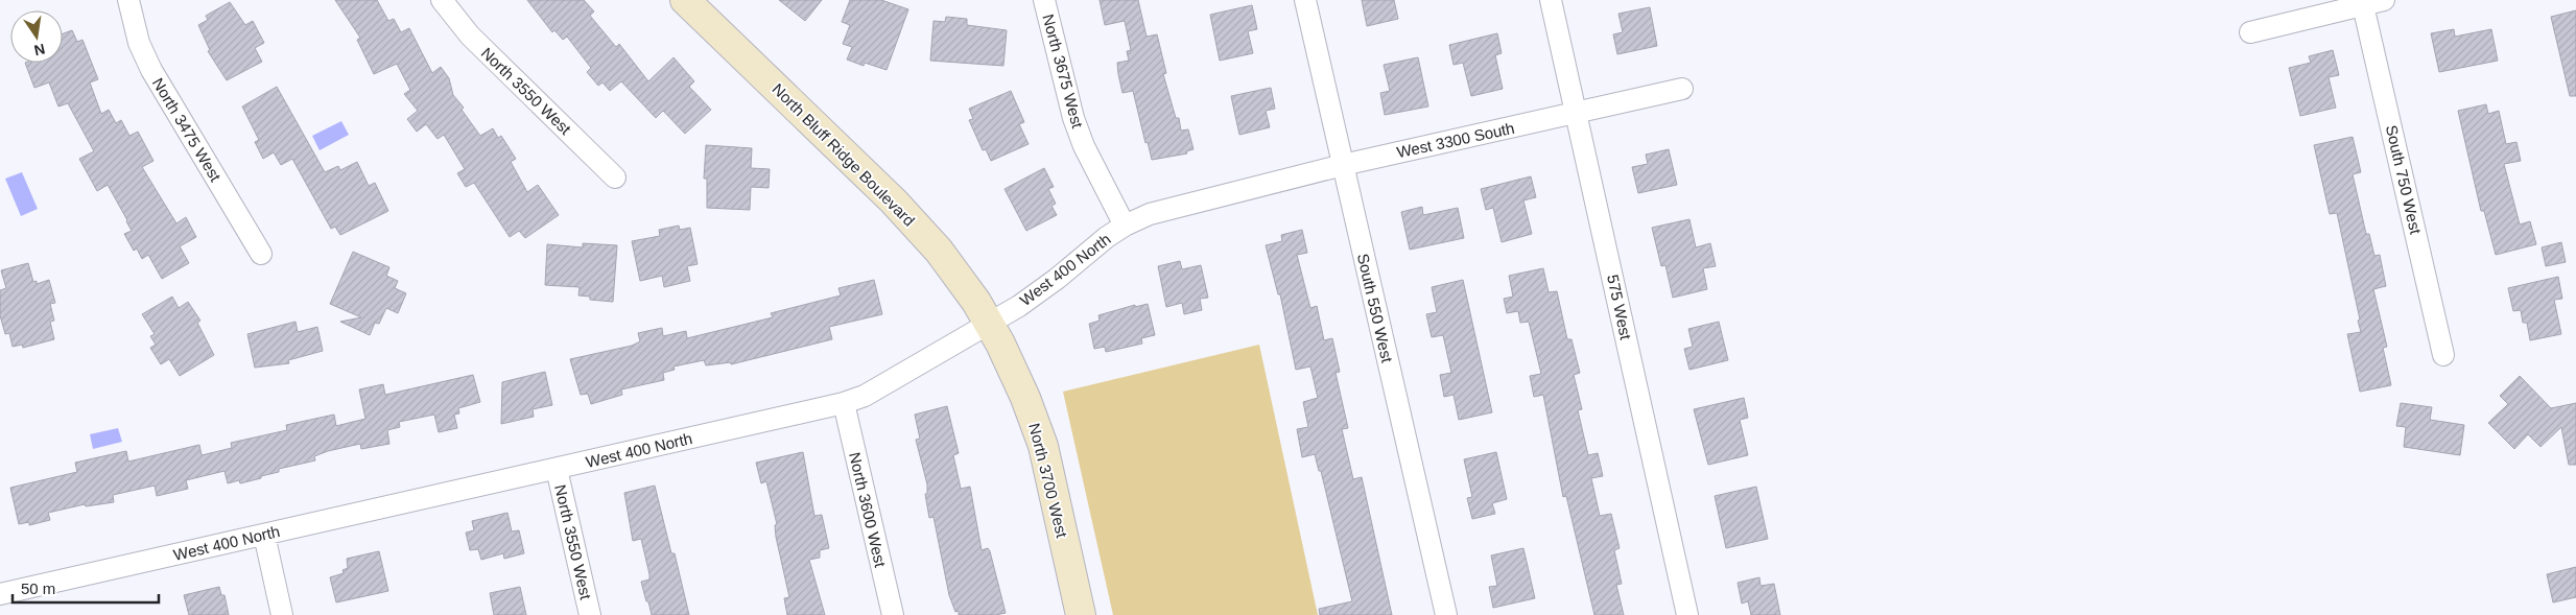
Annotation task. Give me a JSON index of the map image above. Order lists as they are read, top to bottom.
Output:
{
  "streets": {
    "street": [
      "North 3675 West",
      "North 3550 West",
      "North 3475 West",
      "West 3300 South",
      "North Bluff Ridge Boulevard",
      "South 750 West",
      "West 400 North",
      "575 West",
      "South 550 West",
      "North 3700 West",
      "North 3600 West"
    ]
  },
  "crossings": [
    ["North 3675 West", "West 400 North"],
    ["North 3550 West", "West 400 North"],
    ["West 3300 South", "West 400 North"],
    ["West 3300 South", "575 West"],
    ["West 3300 South", "South 550 West"],
    ["North Bluff Ridge Boulevard", "West 400 North"],
    ["North Bluff Ridge Boulevard", "North 3700 West"],
    ["West 400 North", "North 3700 West"],
    ["West 400 North", "North 3600 West"]
  ],
  "scale_bar": "50 m",
  "north": "bottom"
}
